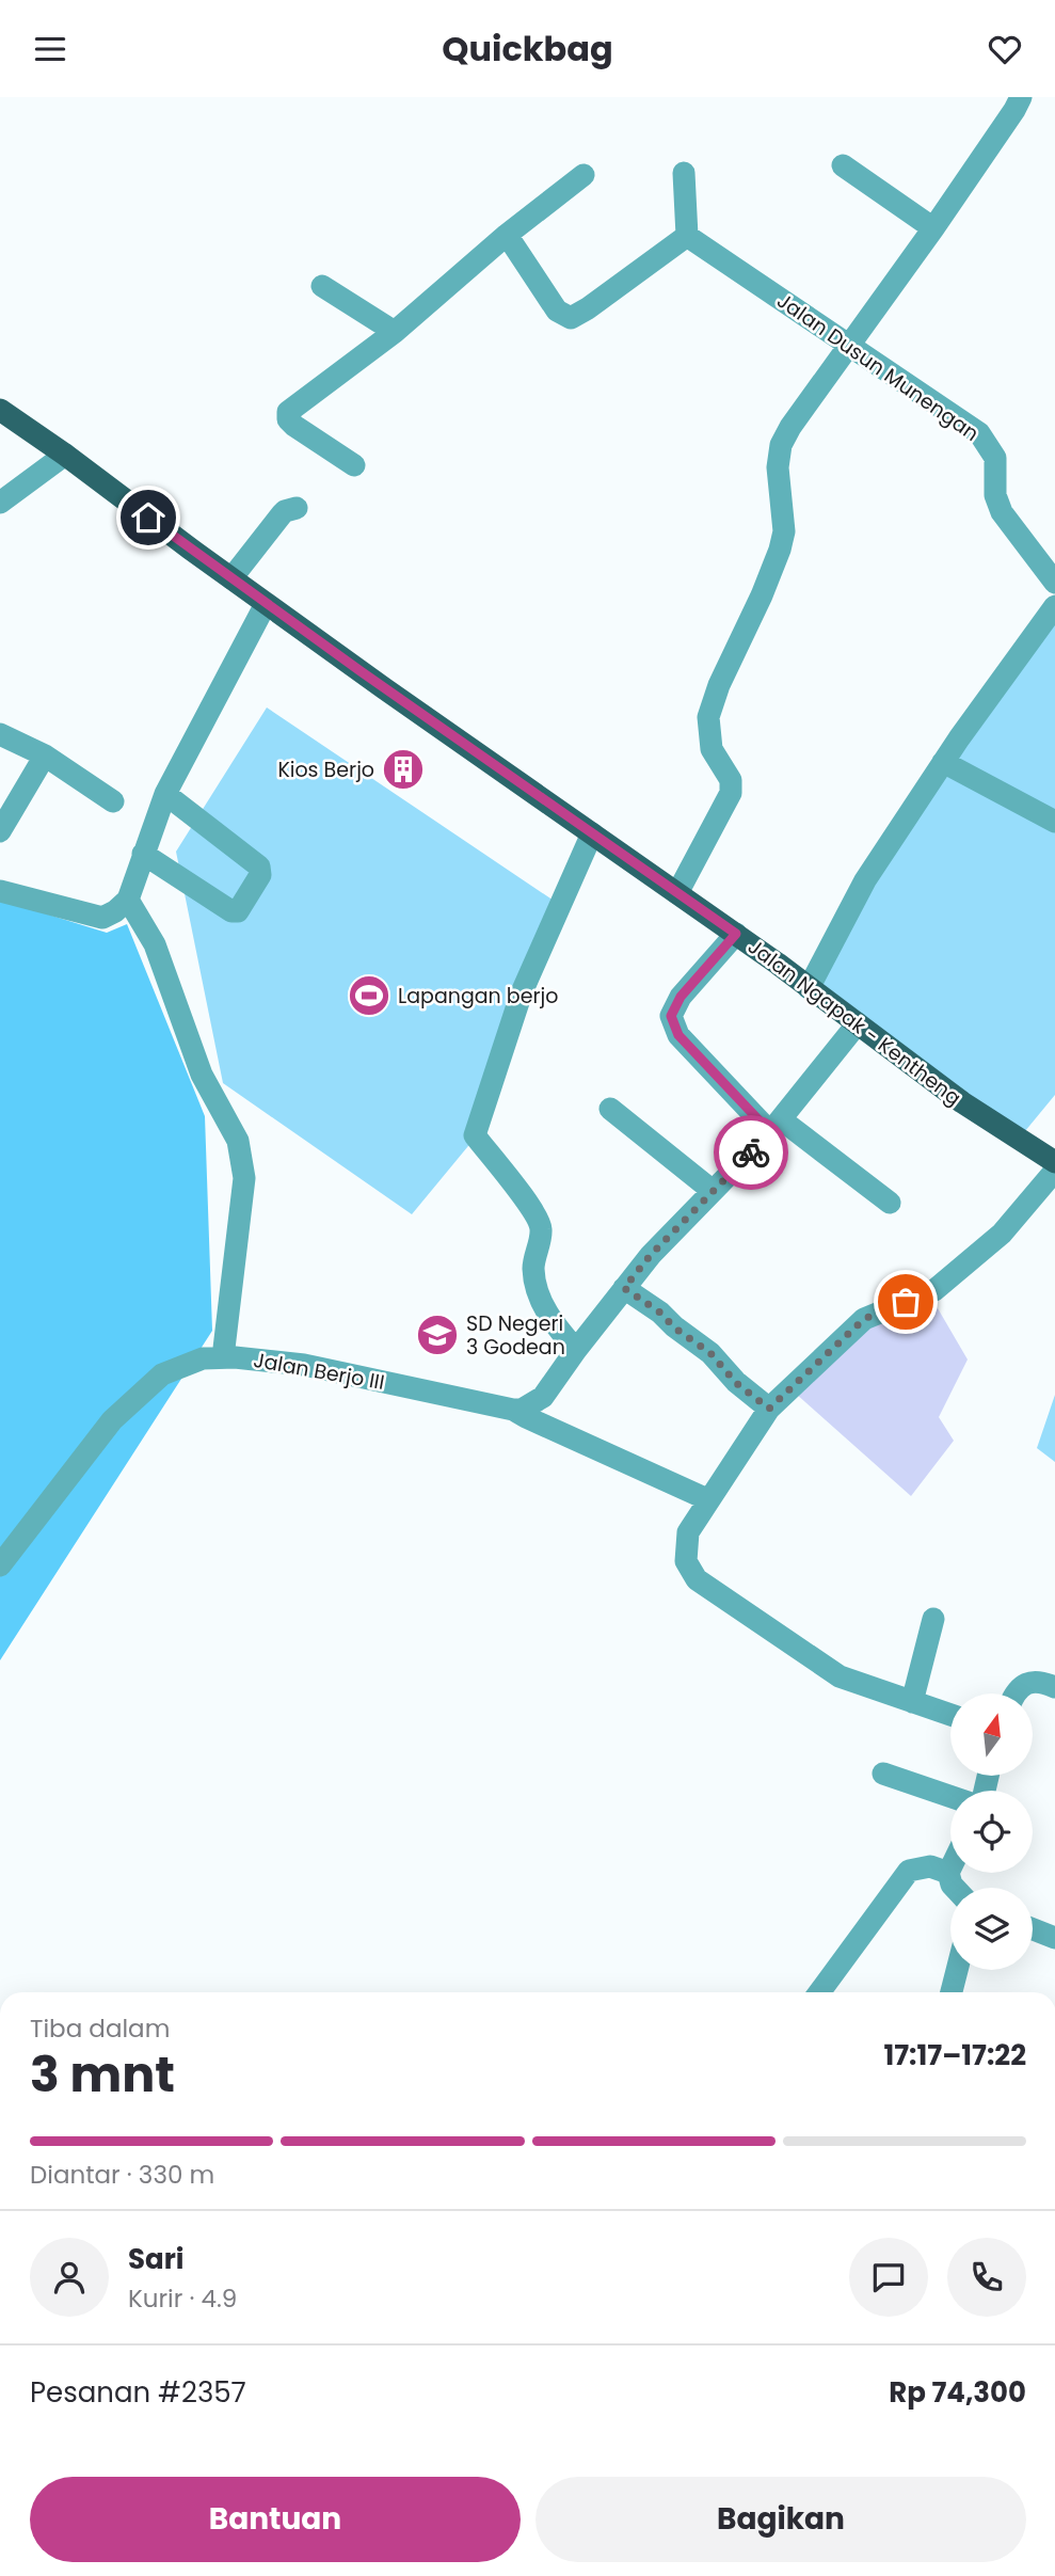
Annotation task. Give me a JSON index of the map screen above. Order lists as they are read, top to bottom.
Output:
{
  "streets": {
    "main road": ["Jalan Ngapak - Kentheng"],
    "street": ["Jalan Dusun Munengan", "Jalan Berjo III"]
  },
  "places": {
    "building": ["Kios Berjo"],
    "sports": ["Lapangan berjo"],
    "school or university": ["SD Negeri 3 Godean"]
  },
  "north": "top",
  "page": {
    "header": "Quickbag",
    "heading": ["3 mnt", "Tiba dalam", "17:17–17:22"],
    "panel": [
      "Sari",
      "Kurir · 4.9",
      "Pesanan #2357",
      "Rp 74,300"
    ],
    "bar": "Diantar · 330 m",
    "buttons": ["Bantuan", "Bagikan"]
  }
}
